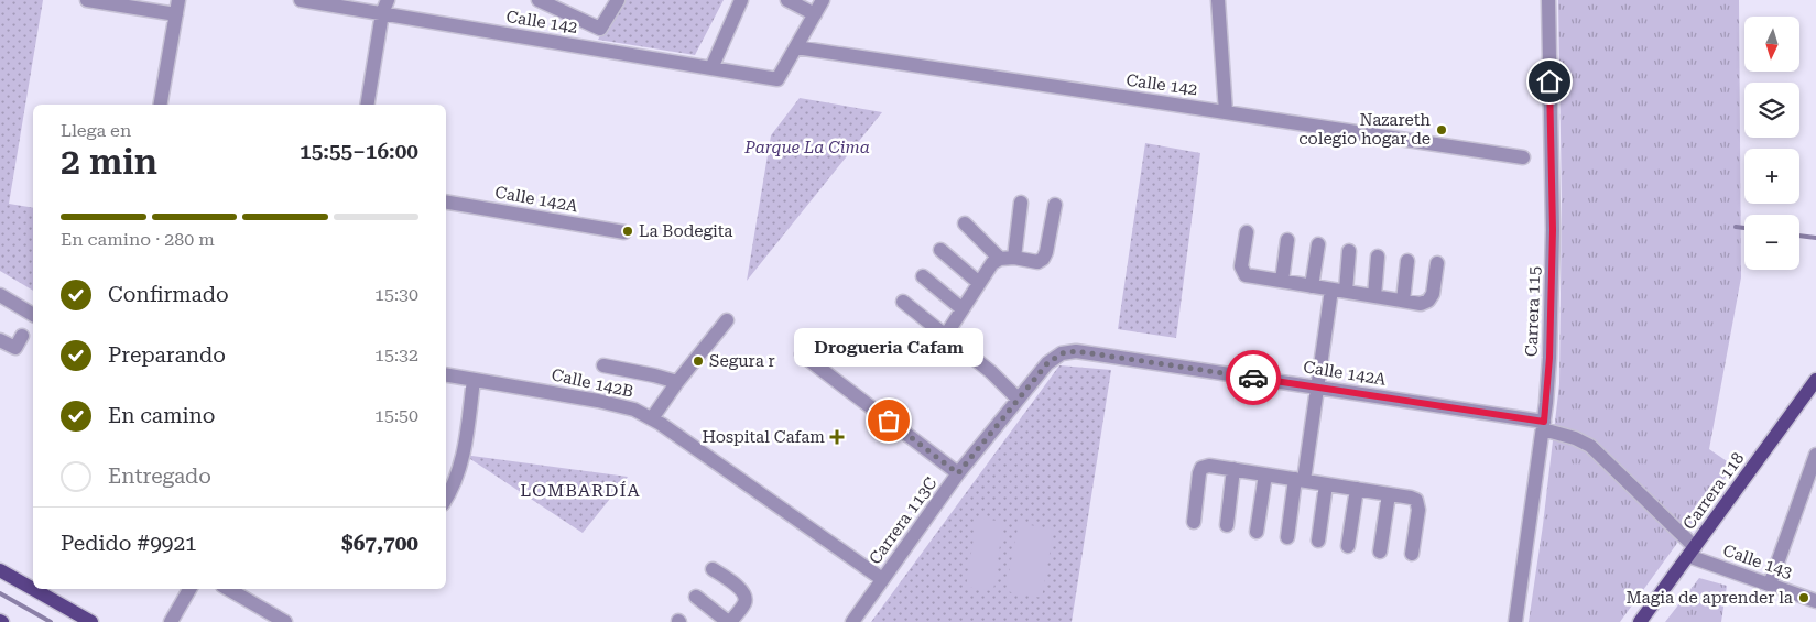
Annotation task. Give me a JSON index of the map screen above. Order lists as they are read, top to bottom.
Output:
{
  "streets": {
    "main road": ["Carrera 118"],
    "street": [
      "Calle 142",
      "Calle 142A",
      "Carrera 115",
      "Calle 142B",
      "Carrera 113C",
      "Calle 143"
    ]
  },
  "crossings": [
    ["Calle 142A", "Carrera 115"],
    ["Calle 142A", "Carrera 118"],
    ["Calle 142A", "Carrera 113C"],
    ["Calle 142A", "Calle 143"],
    ["Calle 142B", "Carrera 113C"],
    ["Carrera 118", "Calle 143"]
  ],
  "districts": ["LOMBARDÍA"],
  "parks": ["Parque La Cima"],
  "places": {
    "other": [
      "Nazareth colegio hogar de",
      "La Bodegita",
      "Segura r",
      "Drogueria Cafam",
      "Magia de aprender la"
    ],
    "health": ["Hospital Cafam"]
  },
  "north": "bottom",
  "page": {
    "map_buttons": ["+", "−"],
    "heading": ["2 min", "Llega en", "15:55–16:00"],
    "panel": ["Pedido #9921", "$67,700"],
    "bar": "En camino · 280 m",
    "list": [
      ["Confirmado", "15:30"],
      ["Preparando", "15:32"],
      ["En camino", "15:50"],
      "Entregado"
    ],
    "bubble": "Drogueria Cafam"
  }
}
